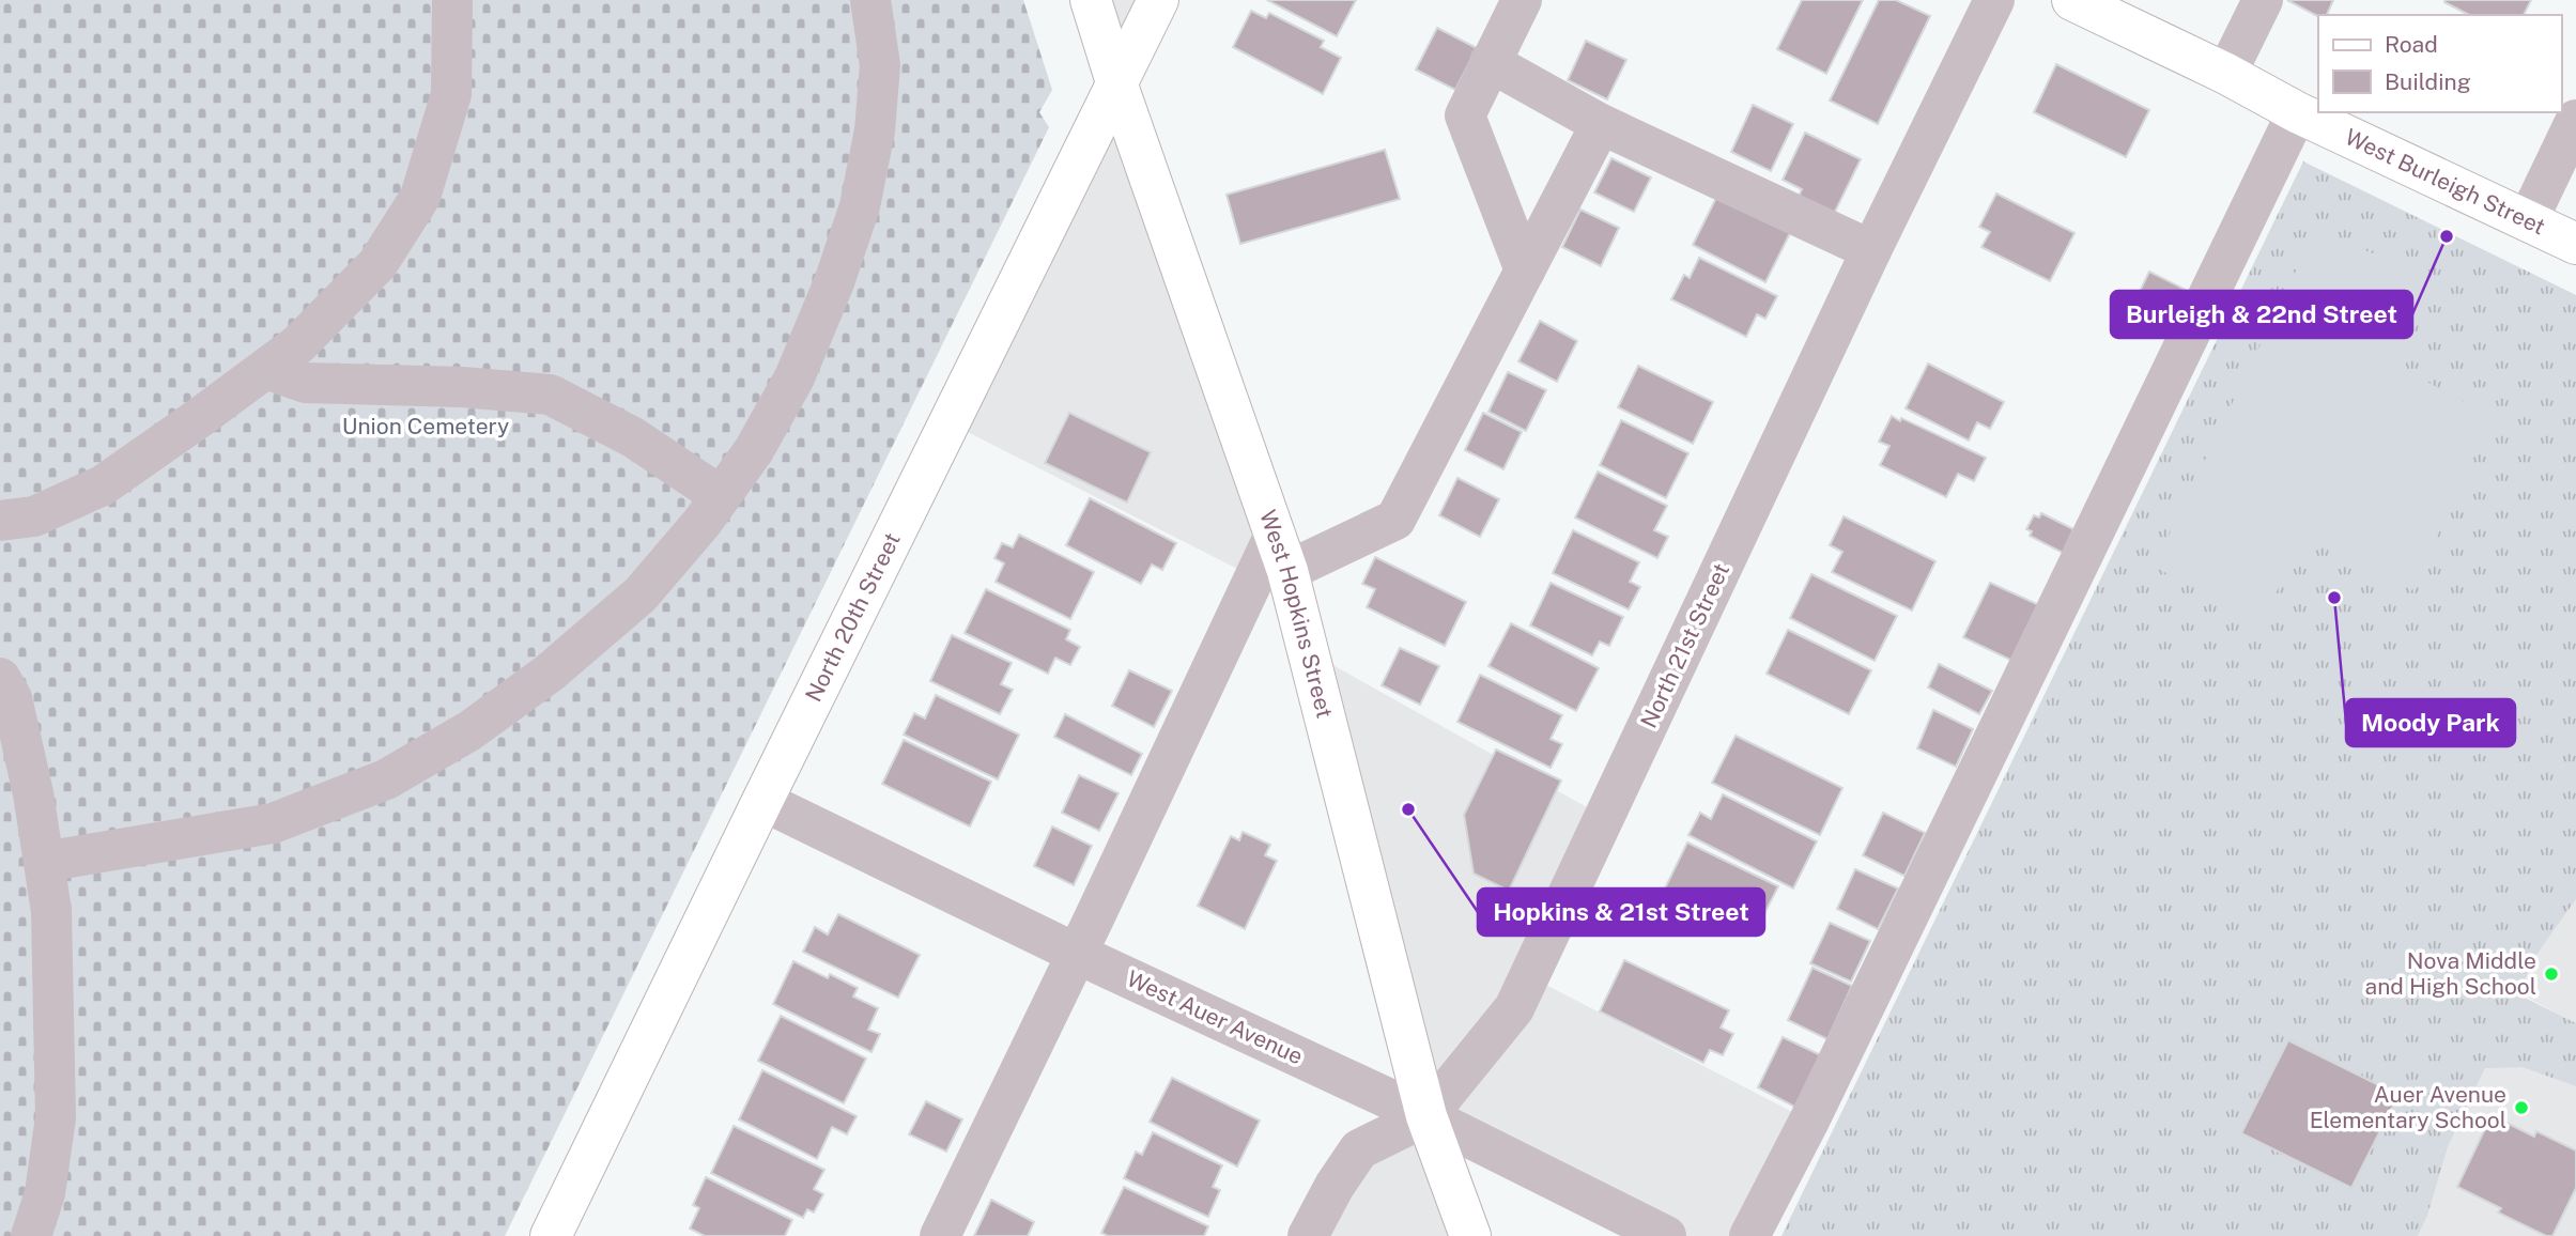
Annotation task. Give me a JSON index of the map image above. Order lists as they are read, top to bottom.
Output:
{
  "streets": {
    "main road": ["West Burleigh Street", "West Hopkins Street", "North 20th Street"],
    "street": ["North 21st Street", "West Auer Avenue"]
  },
  "crossings": [
    ["West Hopkins Street", "North 20th Street"],
    ["West Hopkins Street", "North 21st Street"],
    ["West Hopkins Street", "West Auer Avenue"],
    ["North 20th Street", "West Auer Avenue"],
    ["North 21st Street", "West Auer Avenue"]
  ],
  "parks": ["Union Cemetery"],
  "places": [
    "Burleigh & 22nd Street",
    "Moody Park",
    "Hopkins & 21st Street",
    "Nova Middle and High School",
    "Auer Avenue Elementary School"
  ],
  "legend": ["Road", "Building"]
}
